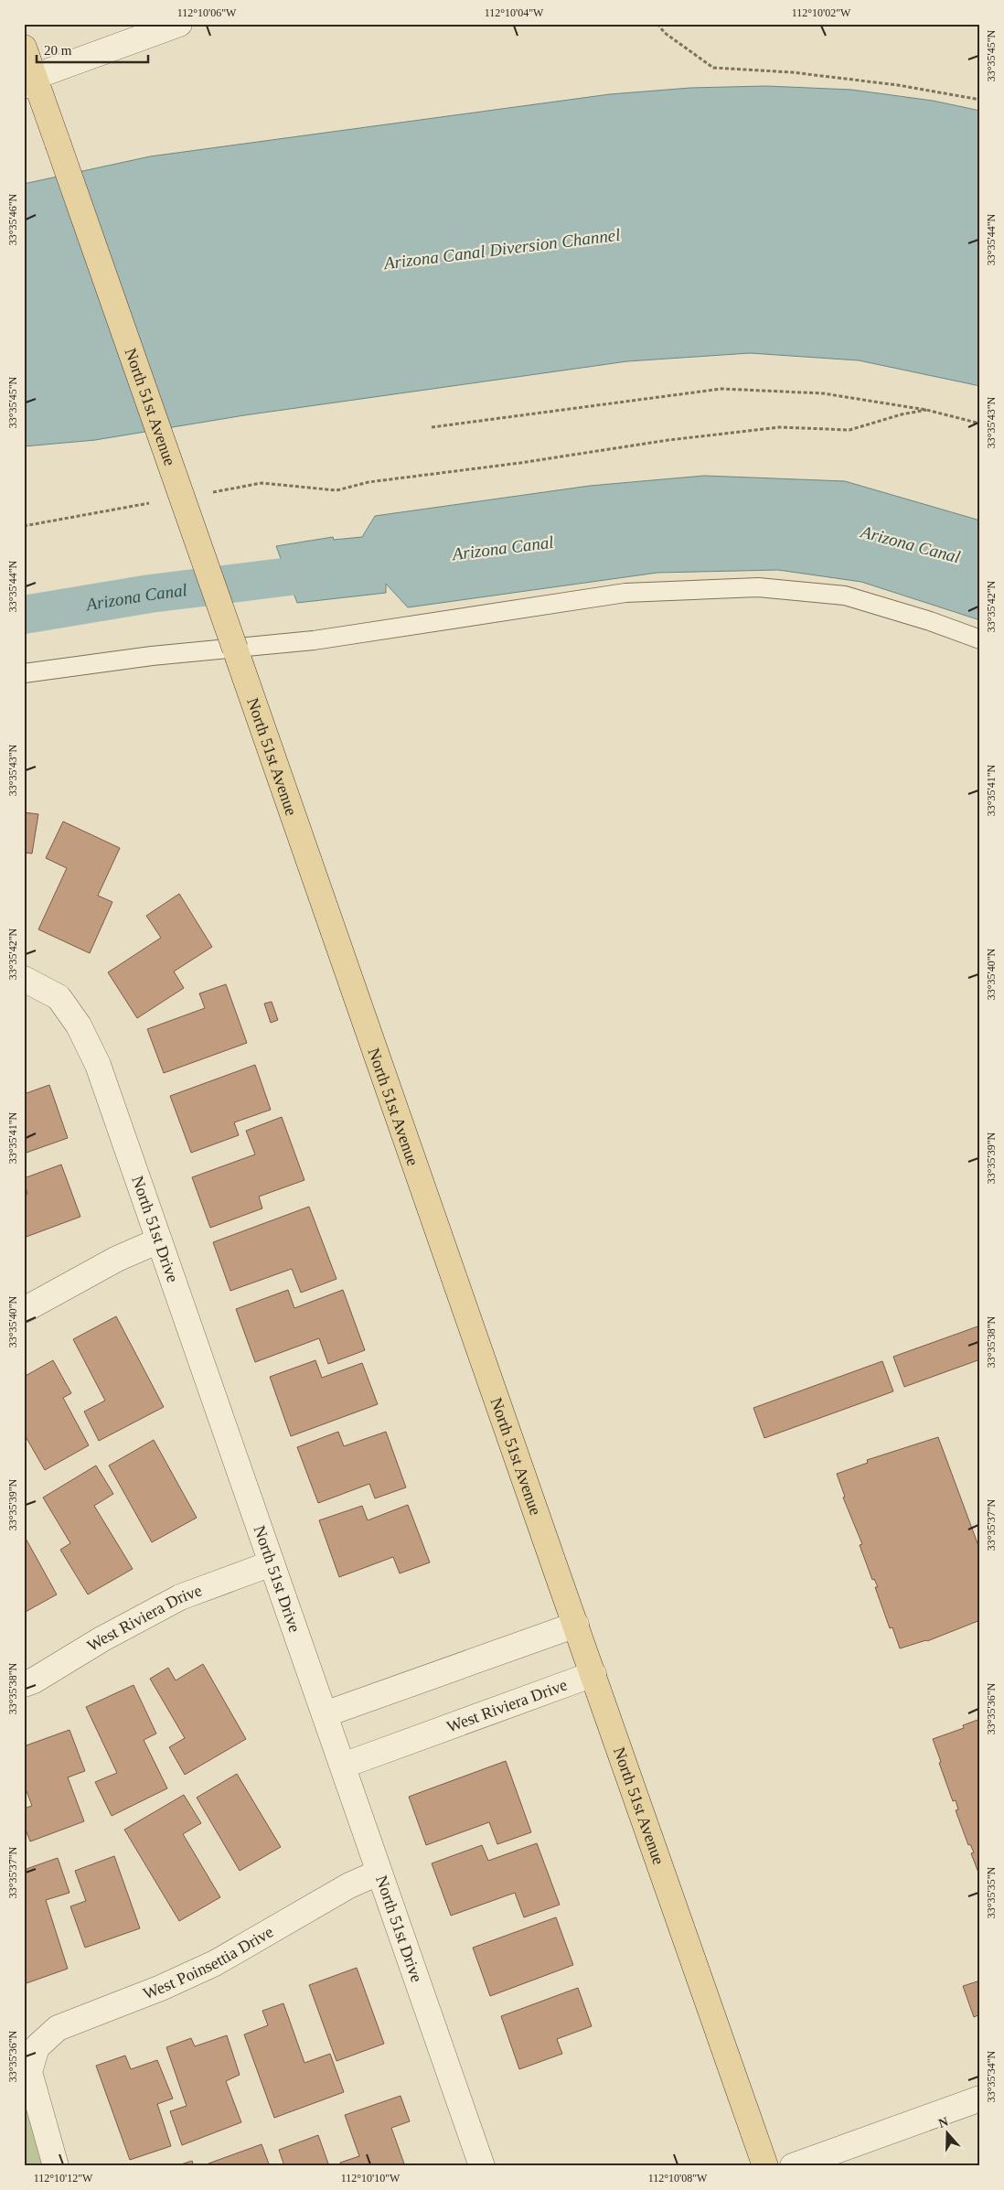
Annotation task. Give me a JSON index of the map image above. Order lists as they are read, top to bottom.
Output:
{
  "streets": {
    "main road": ["North 51st Avenue"],
    "street": ["North 51st Drive", "West Riviera Drive", "West Poinsettia Drive"]
  },
  "crossings": [
    ["North 51st Avenue", "West Riviera Drive"],
    ["North 51st Drive", "West Riviera Drive"],
    ["North 51st Drive", "West Poinsettia Drive"]
  ],
  "water": ["Arizona Canal Diversion Channel", "Arizona Canal"],
  "scale_bar": "20 m",
  "north": "top",
  "coordinates": [
    "112°10'06\"W",
    "112°10'04\"W",
    "112°10'02\"W",
    "33°35'45\"N",
    "33°35'46\"N",
    "33°35'44\"N",
    "33°35'43\"N",
    "33°35'42\"N",
    "33°35'41\"N",
    "33°35'40\"N",
    "33°35'39\"N",
    "33°35'38\"N",
    "33°35'37\"N",
    "33°35'36\"N",
    "33°35'35\"N",
    "33°35'34\"N",
    "112°10'12\"W",
    "112°10'10\"W",
    "112°10'08\"W"
  ]
}
